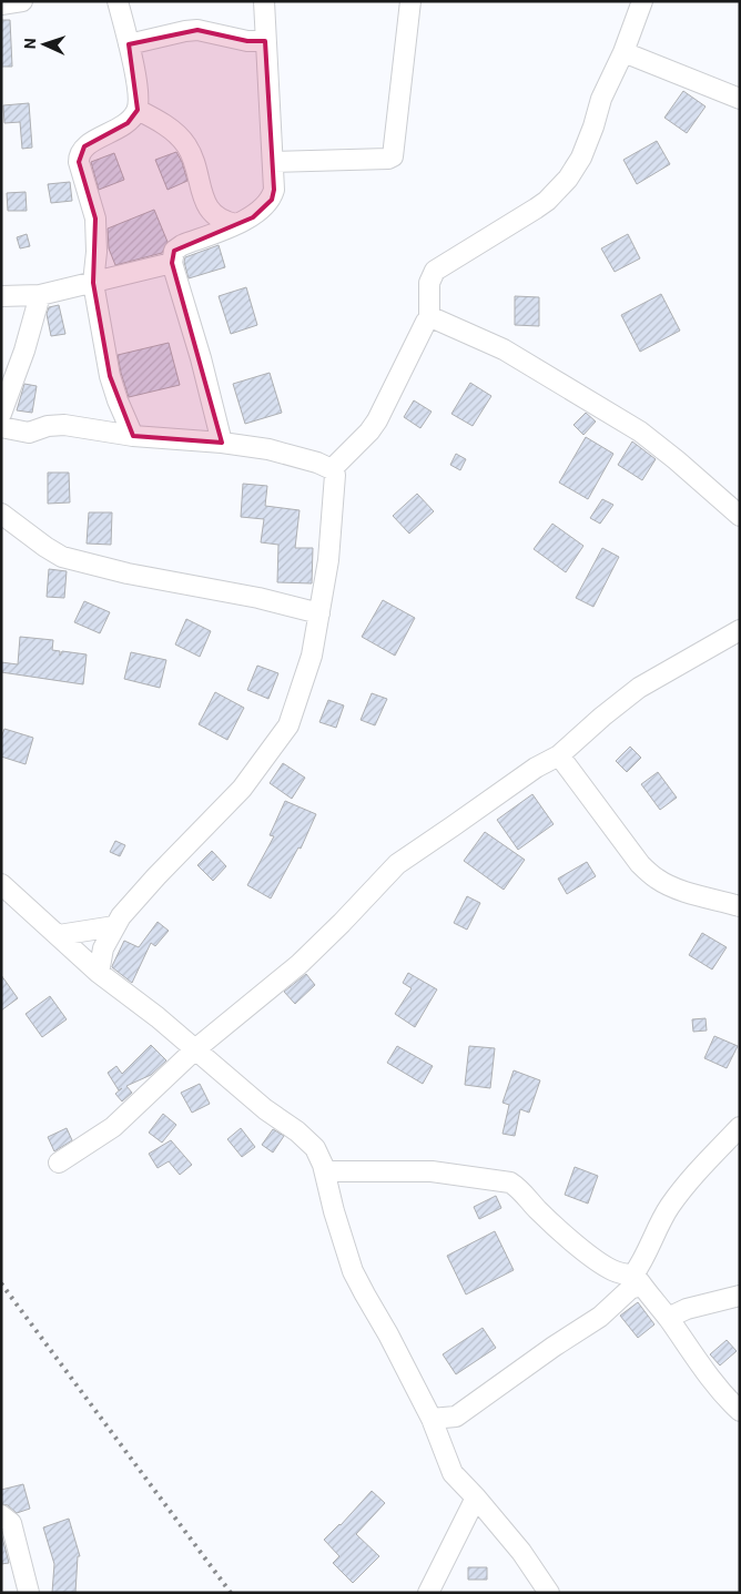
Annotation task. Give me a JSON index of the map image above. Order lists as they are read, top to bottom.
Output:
{
  "north": "left"
}
